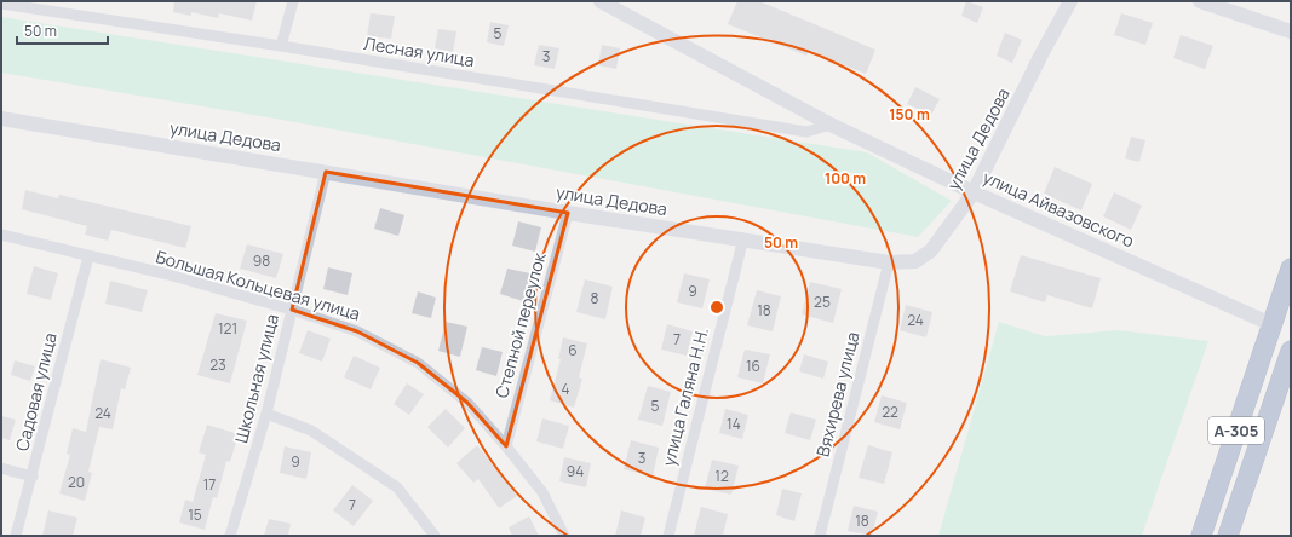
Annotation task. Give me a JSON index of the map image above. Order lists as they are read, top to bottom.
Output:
{
  "streets": {
    "highway": ["А-305"],
    "street": [
      "Лесная улица",
      "улица Дедова",
      "улица Айвазовского",
      "Большая Кольцевая улица",
      "Степной переулок",
      "Школьная улица",
      "Садовая улица",
      "Вяхирева улица",
      "улица Галяна Н.Н."
    ]
  },
  "crossings": [
    ["Лесная улица", "улица Айвазовского"],
    ["улица Дедова", "улица Айвазовского"],
    ["улица Дедова", "Степной переулок"],
    ["улица Дедова", "Школьная улица"],
    ["улица Дедова", "Вяхирева улица"],
    ["улица Дедова", "улица Галяна Н.Н."],
    ["улица Айвазовского", "А-305"],
    ["Большая Кольцевая улица", "Степной переулок"],
    ["Большая Кольцевая улица", "Школьная улица"],
    ["Большая Кольцевая улица", "Садовая улица"]
  ],
  "house_numbers": [
    "5",
    "3",
    "98",
    "9",
    "8",
    "25",
    "18",
    "24",
    "121",
    "7",
    "6",
    "23",
    "16",
    "4",
    "5",
    "22",
    "24",
    "14",
    "3",
    "9",
    "94",
    "12",
    "20",
    "17",
    "7",
    "15",
    "18"
  ],
  "scale_bar": "50 m",
  "rings": ["150 m", "100 m", "50 m"]
}
